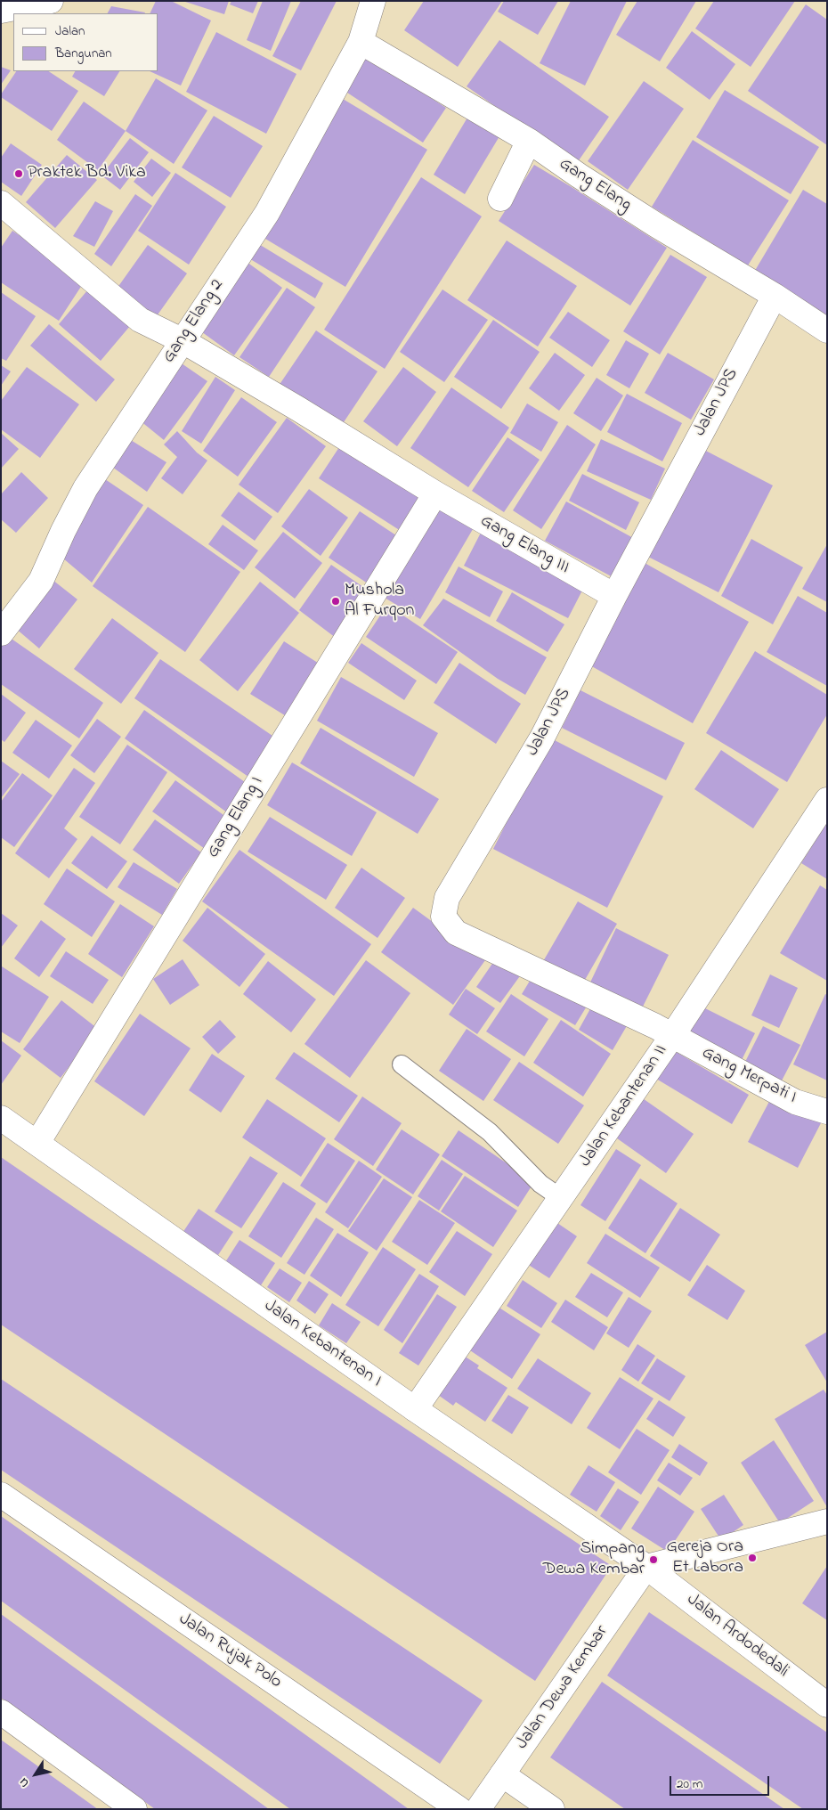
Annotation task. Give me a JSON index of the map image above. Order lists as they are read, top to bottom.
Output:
{
  "streets": {
    "street": [
      "Gang Elang",
      "Gang Elang 2",
      "Jalan JPS",
      "Gang Elang III",
      "Gang Elang I",
      "Gang Merpati I",
      "Jalan Kebantenan II",
      "Jalan Kebantenan I",
      "Jalan Ardodedali",
      "Jalan Rujak Polo",
      "Jalan Dewa Kembar"
    ]
  },
  "crossings": [
    ["Gang Elang", "Gang Elang 2"],
    ["Gang Elang", "Jalan JPS"],
    ["Gang Elang 2", "Gang Elang III"],
    ["Jalan JPS", "Gang Elang III"],
    ["Jalan JPS", "Gang Merpati I"],
    ["Jalan JPS", "Jalan Kebantenan II"],
    ["Gang Elang III", "Gang Elang I"],
    ["Gang Elang I", "Jalan Kebantenan I"],
    ["Gang Merpati I", "Jalan Kebantenan II"],
    ["Jalan Kebantenan II", "Jalan Kebantenan I"],
    ["Jalan Kebantenan I", "Jalan Ardodedali"],
    ["Jalan Kebantenan I", "Jalan Dewa Kembar"],
    ["Jalan Ardodedali", "Jalan Dewa Kembar"]
  ],
  "places": [
    "Praktek Bd. Vika",
    "Mushola Al Furqon",
    "Gereja Ora Et Labora",
    "Simpang Dewa Kembar"
  ],
  "legend": ["Jalan", "Bangunan"],
  "scale_bar": "20 m",
  "north": "bottom left"
}
